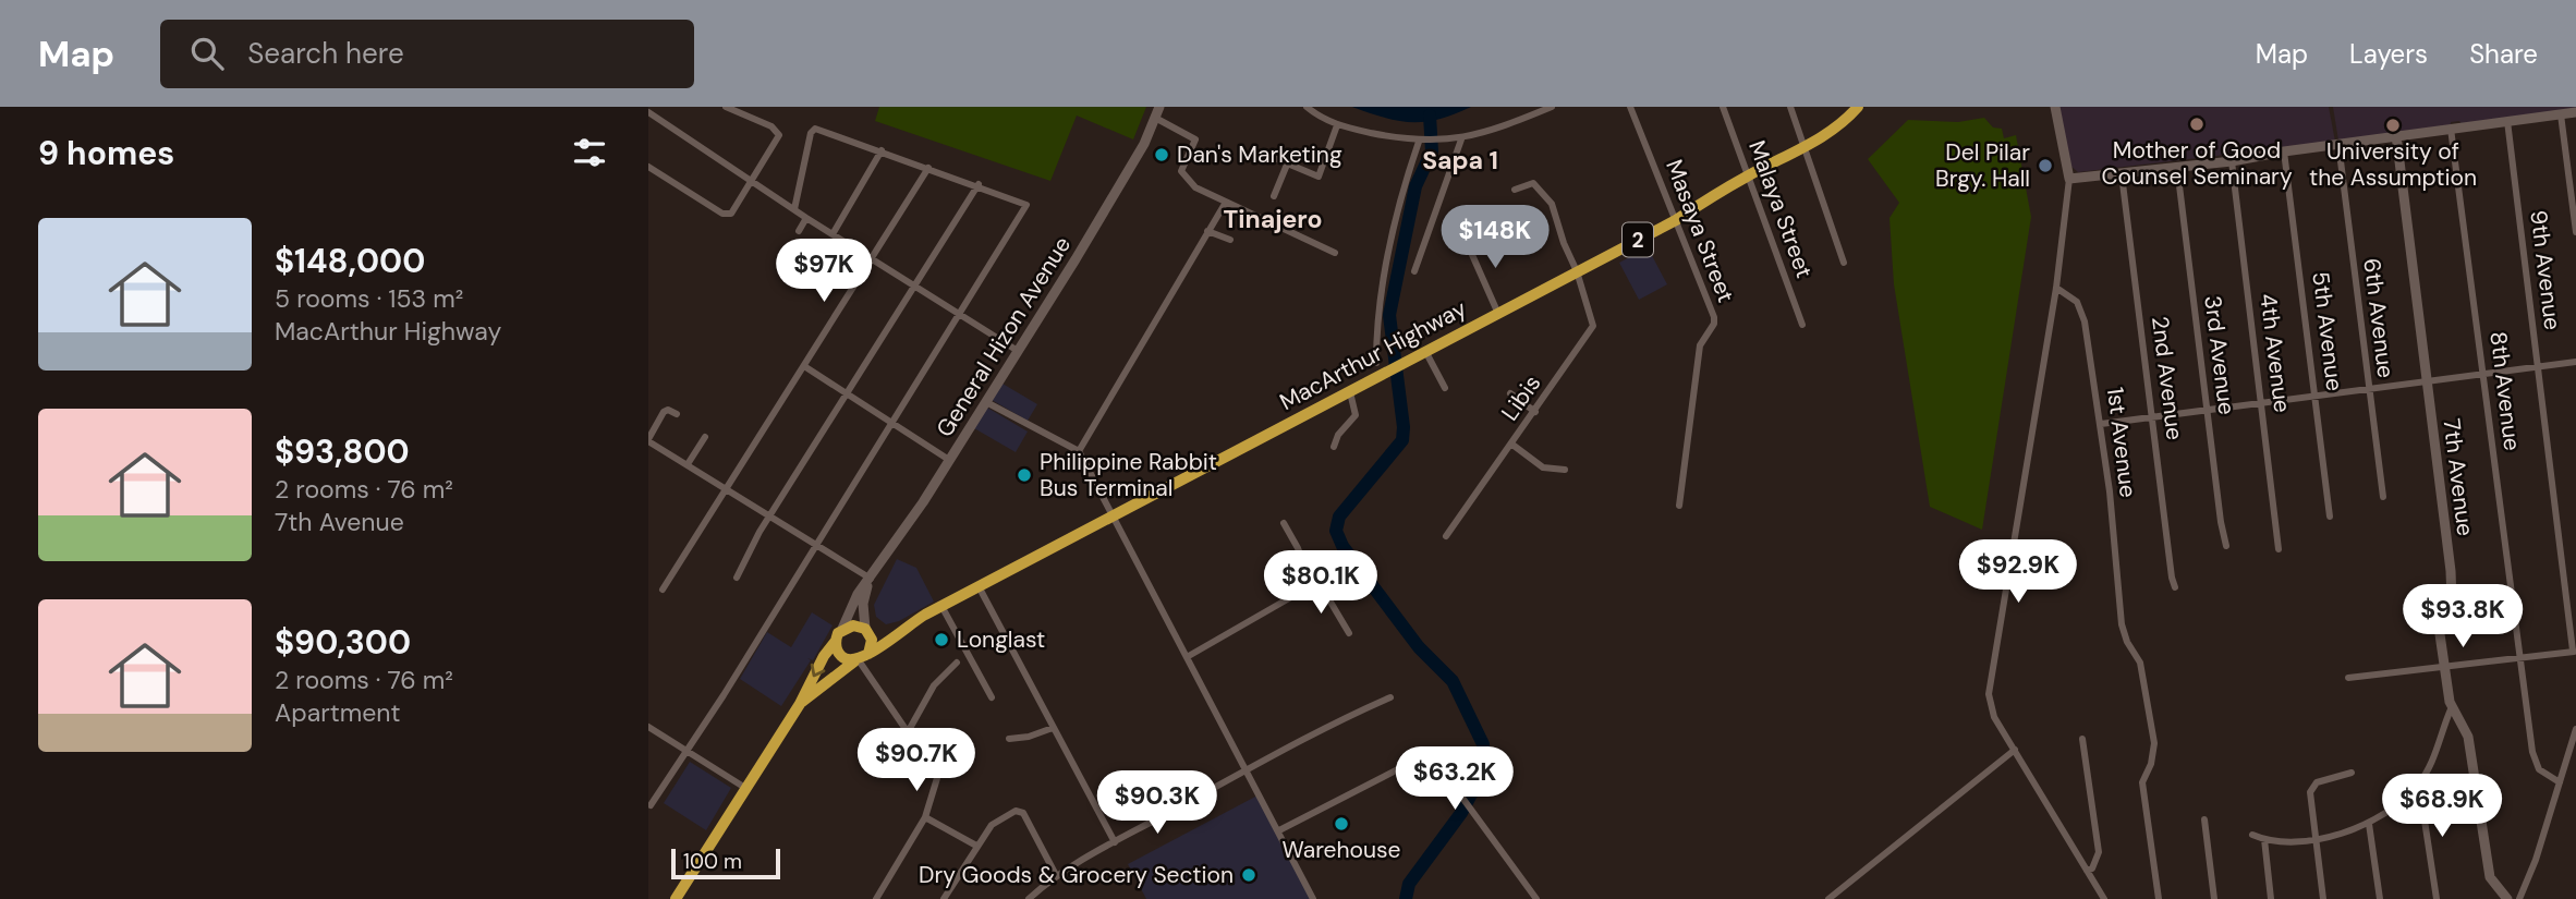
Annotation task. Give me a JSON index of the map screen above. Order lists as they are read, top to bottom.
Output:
{
  "streets": {
    "highway": ["2", "MacArthur Highway"],
    "street": [
      "Malaya Street",
      "Masaya Street",
      "9th Avenue",
      "6th Avenue",
      "5th Avenue",
      "General Hizon Avenue",
      "4th Avenue",
      "3rd Avenue",
      "2nd Avenue",
      "8th Avenue",
      "Libis",
      "1st Avenue",
      "7th Avenue"
    ]
  },
  "crossings": [
    ["Malaya Street", "MacArthur Highway"],
    ["Masaya Street", "MacArthur Highway"],
    ["General Hizon Avenue", "MacArthur Highway"],
    ["MacArthur Highway", "Libis"]
  ],
  "districts": ["Sapa 1", "Tinajero"],
  "places": [
    "Mother of Good Counsel Seminary",
    "University of the Assumption",
    "Dan's Marketing",
    "Del Pilar Brgy. Hall",
    "Philippine Rabbit Bus Terminal",
    "Longlast",
    "Warehouse",
    "Dry Goods & Grocery Section"
  ],
  "scale_bar": "100 m",
  "page": {
    "header": "Map",
    "search": "Search here",
    "nav": ["Map", "Layers", "Share"],
    "heading": "9 homes",
    "list": [
      {
        "name": "$148,000",
        "note": "5 rooms · 153 m² · MacArthur Highway"
      },
      {
        "name": "$93,800",
        "note": "2 rooms · 76 m² · 7th Avenue"
      },
      {
        "name": "$90,300",
        "note": "2 rooms · 76 m² · Apartment"
      }
    ],
    "price": [
      "$148K",
      "$97K",
      "$92.9K",
      "$80.1K",
      "$93.8K",
      "$90.7K",
      "$63.2K",
      "$90.3K",
      "$68.9K"
    ],
    "scale": "100 m"
  }
}
